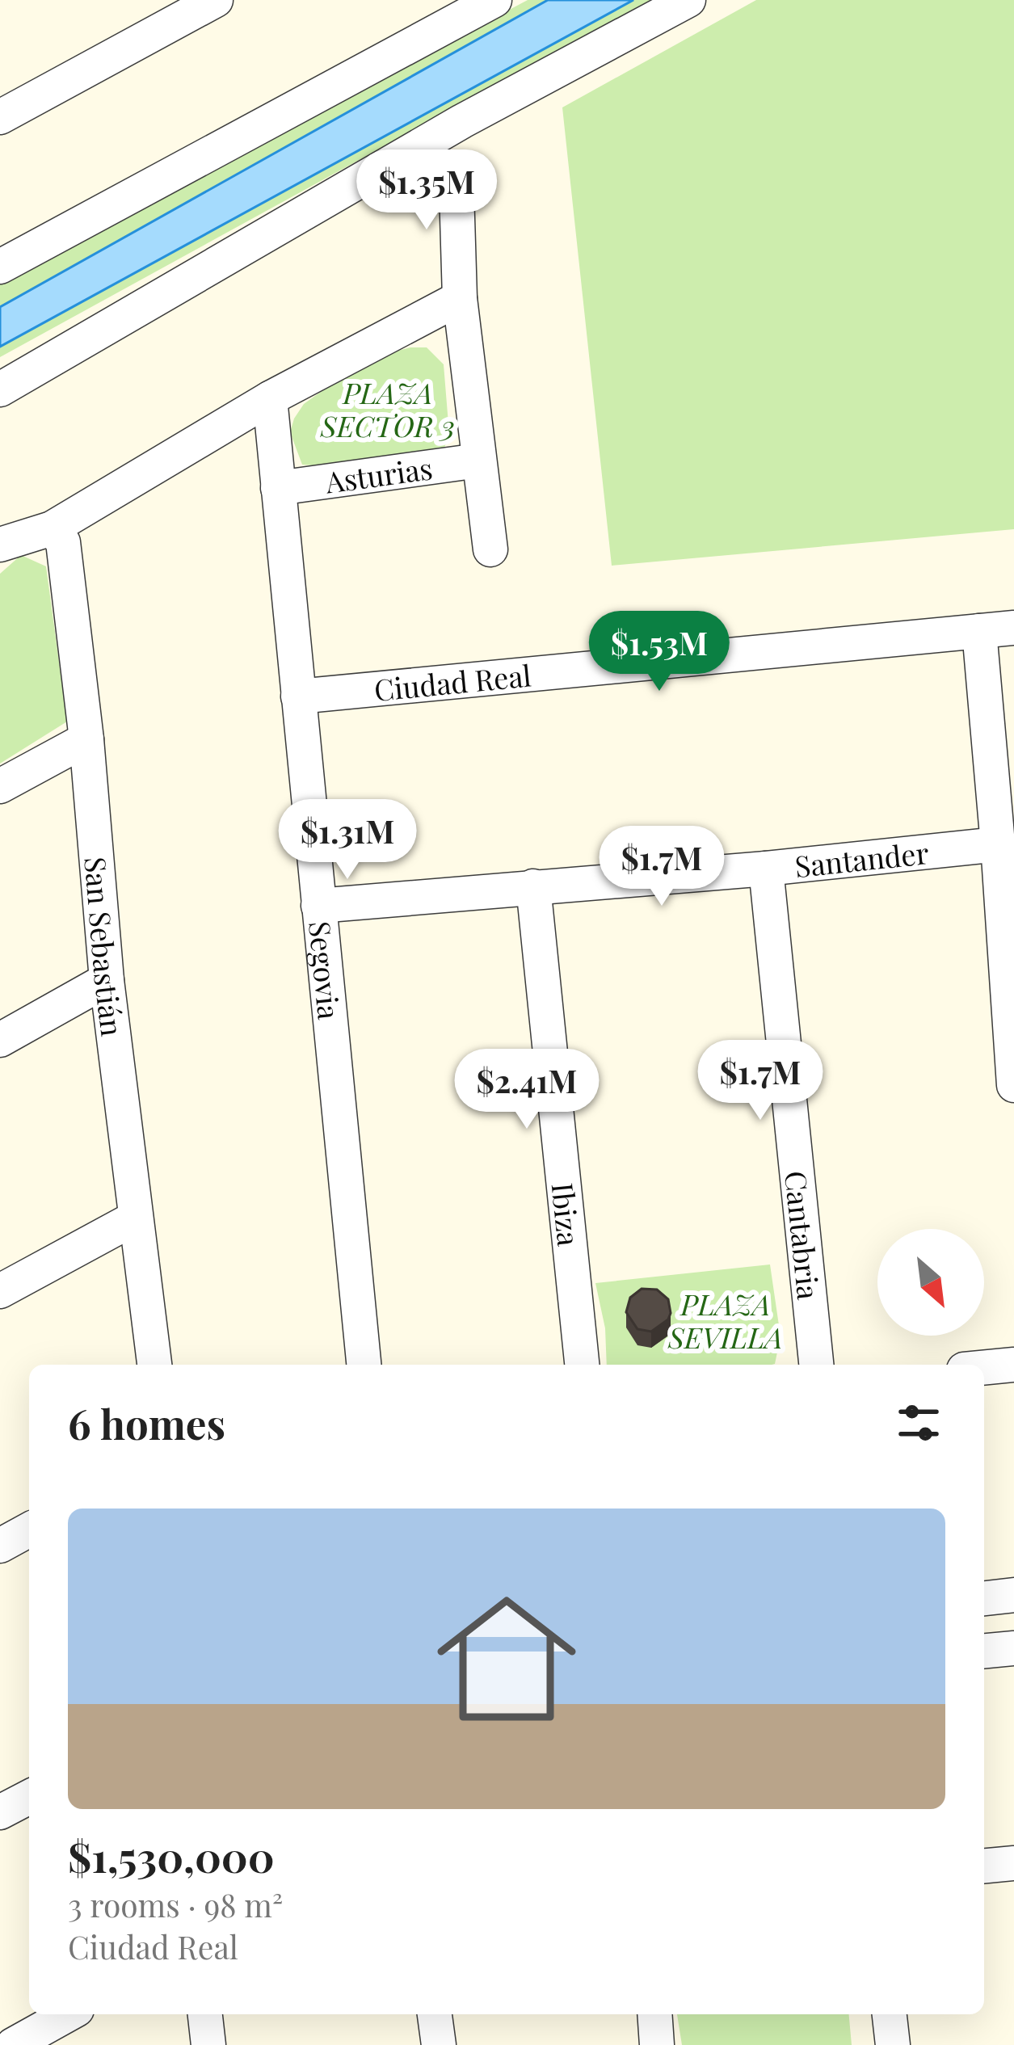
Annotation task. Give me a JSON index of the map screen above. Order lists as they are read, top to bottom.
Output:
{
  "streets": {
    "street": [
      "Asturias",
      "Ciudad Real",
      "Santander",
      "San Sebastián",
      "Segovia",
      "Ibiza",
      "Cantabria"
    ]
  },
  "crossings": [
    ["Asturias", "Segovia"],
    ["Ciudad Real", "Segovia"],
    ["Santander", "Segovia"],
    ["Santander", "Ibiza"],
    ["Santander", "Cantabria"]
  ],
  "parks": ["PLAZA SECTOR 3", "PLAZA SEVILLA"],
  "north": "bottom right",
  "page": {
    "price": [
      "$1.35M",
      "$1.53M",
      "$1.31M",
      "$1.7M",
      "$1.7M",
      "$2.41M"
    ],
    "heading": "6 homes",
    "list": [
      {
        "name": "$1,530,000",
        "note": "3 rooms · 98 m² · Ciudad Real"
      }
    ]
  }
}
